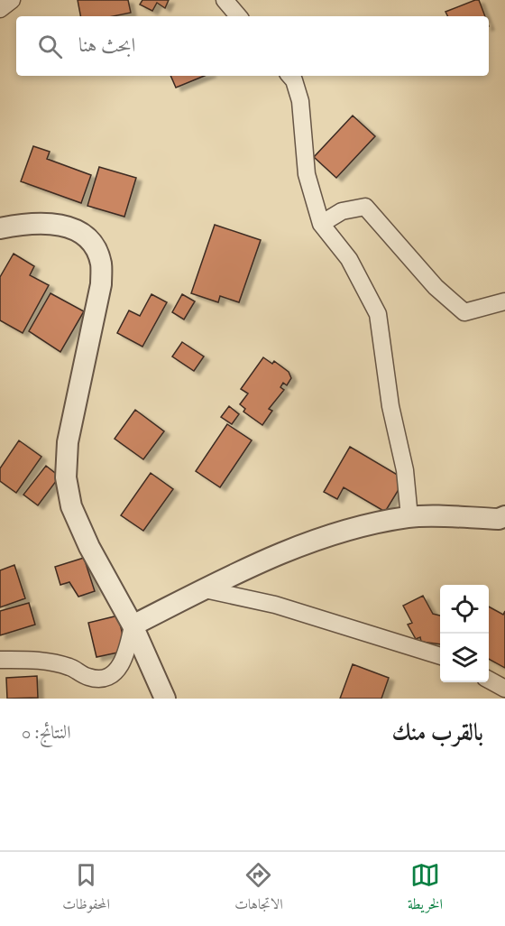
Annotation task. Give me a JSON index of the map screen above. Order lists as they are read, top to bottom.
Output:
{
  "page": {
    "search": "ابحث هنا",
    "heading": ["بالقرب منك", "النتائج: 0"],
    "nav": ["الخريطة", "الاتجاهات", "المحفوظات"]
  }
}
